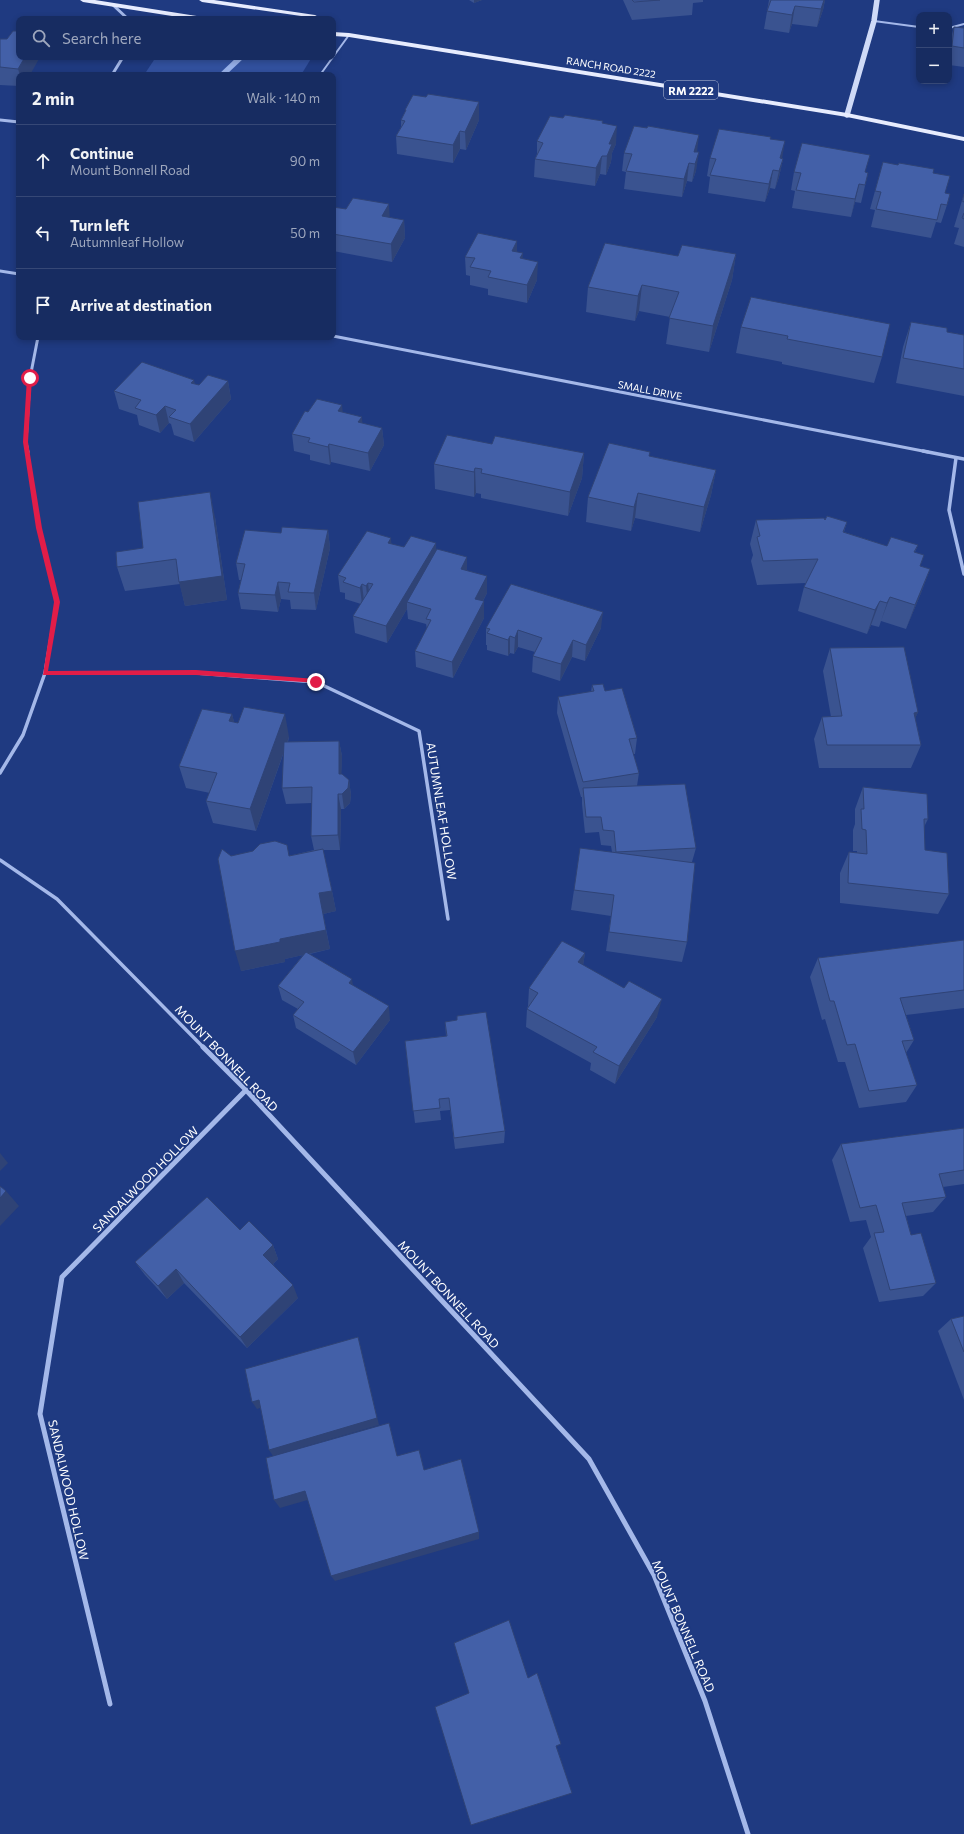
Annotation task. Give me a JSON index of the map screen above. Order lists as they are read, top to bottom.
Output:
{
  "streets": {
    "main road": ["RANCH ROAD 2222", "RM 2222"],
    "street": [
      "SMALL DRIVE",
      "AUTUMNLEAF HOLLOW",
      "MOUNT BONNELL ROAD",
      "SANDALWOOD HOLLOW"
    ]
  },
  "crossings": [
    ["MOUNT BONNELL ROAD", "SANDALWOOD HOLLOW"]
  ],
  "page": {
    "map_buttons": ["+", "−"],
    "search": "Search here",
    "heading": ["2 min", "Walk · 140 m"],
    "list": [
      ["Continue", "Mount Bonnell Road", "90 m"],
      ["Turn left", "Autumnleaf Hollow", "50 m"],
      "Arrive at destination"
    ]
  }
}
